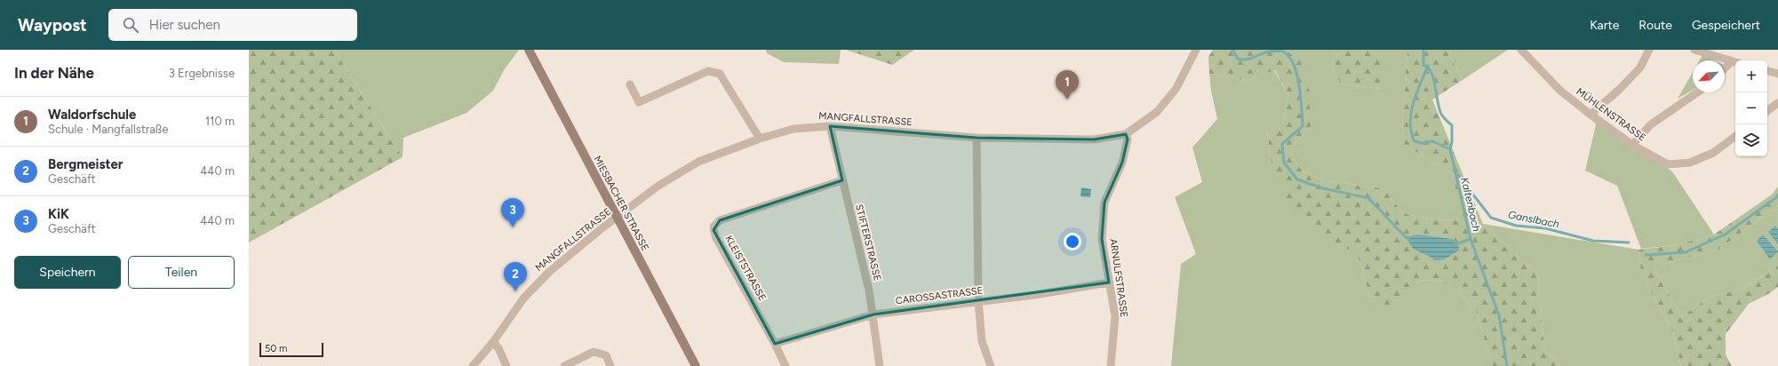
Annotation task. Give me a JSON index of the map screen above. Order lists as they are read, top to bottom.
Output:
{
  "streets": {
    "main road": ["MIESBACHER STRASSE"],
    "street": [
      "MÜHLENSTRASSE",
      "MANGFALLSTRASSE",
      "STIFTERSTRASSE",
      "KLEISTSTRASSE",
      "ARNULFSTRASSE",
      "CAROSSASTRASSE"
    ]
  },
  "crossings": [
    ["MANGFALLSTRASSE", "MIESBACHER STRASSE"],
    ["MANGFALLSTRASSE", "STIFTERSTRASSE"],
    ["MANGFALLSTRASSE", "ARNULFSTRASSE"],
    ["STIFTERSTRASSE", "KLEISTSTRASSE"],
    ["STIFTERSTRASSE", "CAROSSASTRASSE"],
    ["KLEISTSTRASSE", "CAROSSASTRASSE"],
    ["ARNULFSTRASSE", "CAROSSASTRASSE"]
  ],
  "water": ["Kaltenbach", "Ganslbach"],
  "scale_bar": "50 m",
  "north": "bottom left",
  "page": {
    "header": "Waypost",
    "search": "Hier suchen",
    "nav": ["Karte", "Route", "Gespeichert"],
    "heading": ["In der Nähe", "3 Ergebnisse"],
    "map_buttons": ["+", "−"],
    "pins": ["1", "3", "2"],
    "list": [
      {
        "mark": "1",
        "name": "Waldorfschule",
        "note": "Schule · Mangfallstraße",
        "value": "110 m"
      },
      {
        "mark": "2",
        "name": "Bergmeister",
        "note": "Geschäft",
        "value": "440 m"
      },
      {
        "mark": "3",
        "name": "KiK",
        "note": "Geschäft",
        "value": "440 m"
      }
    ],
    "buttons": ["Speichern", "Teilen"],
    "scale": "50 m"
  }
}
